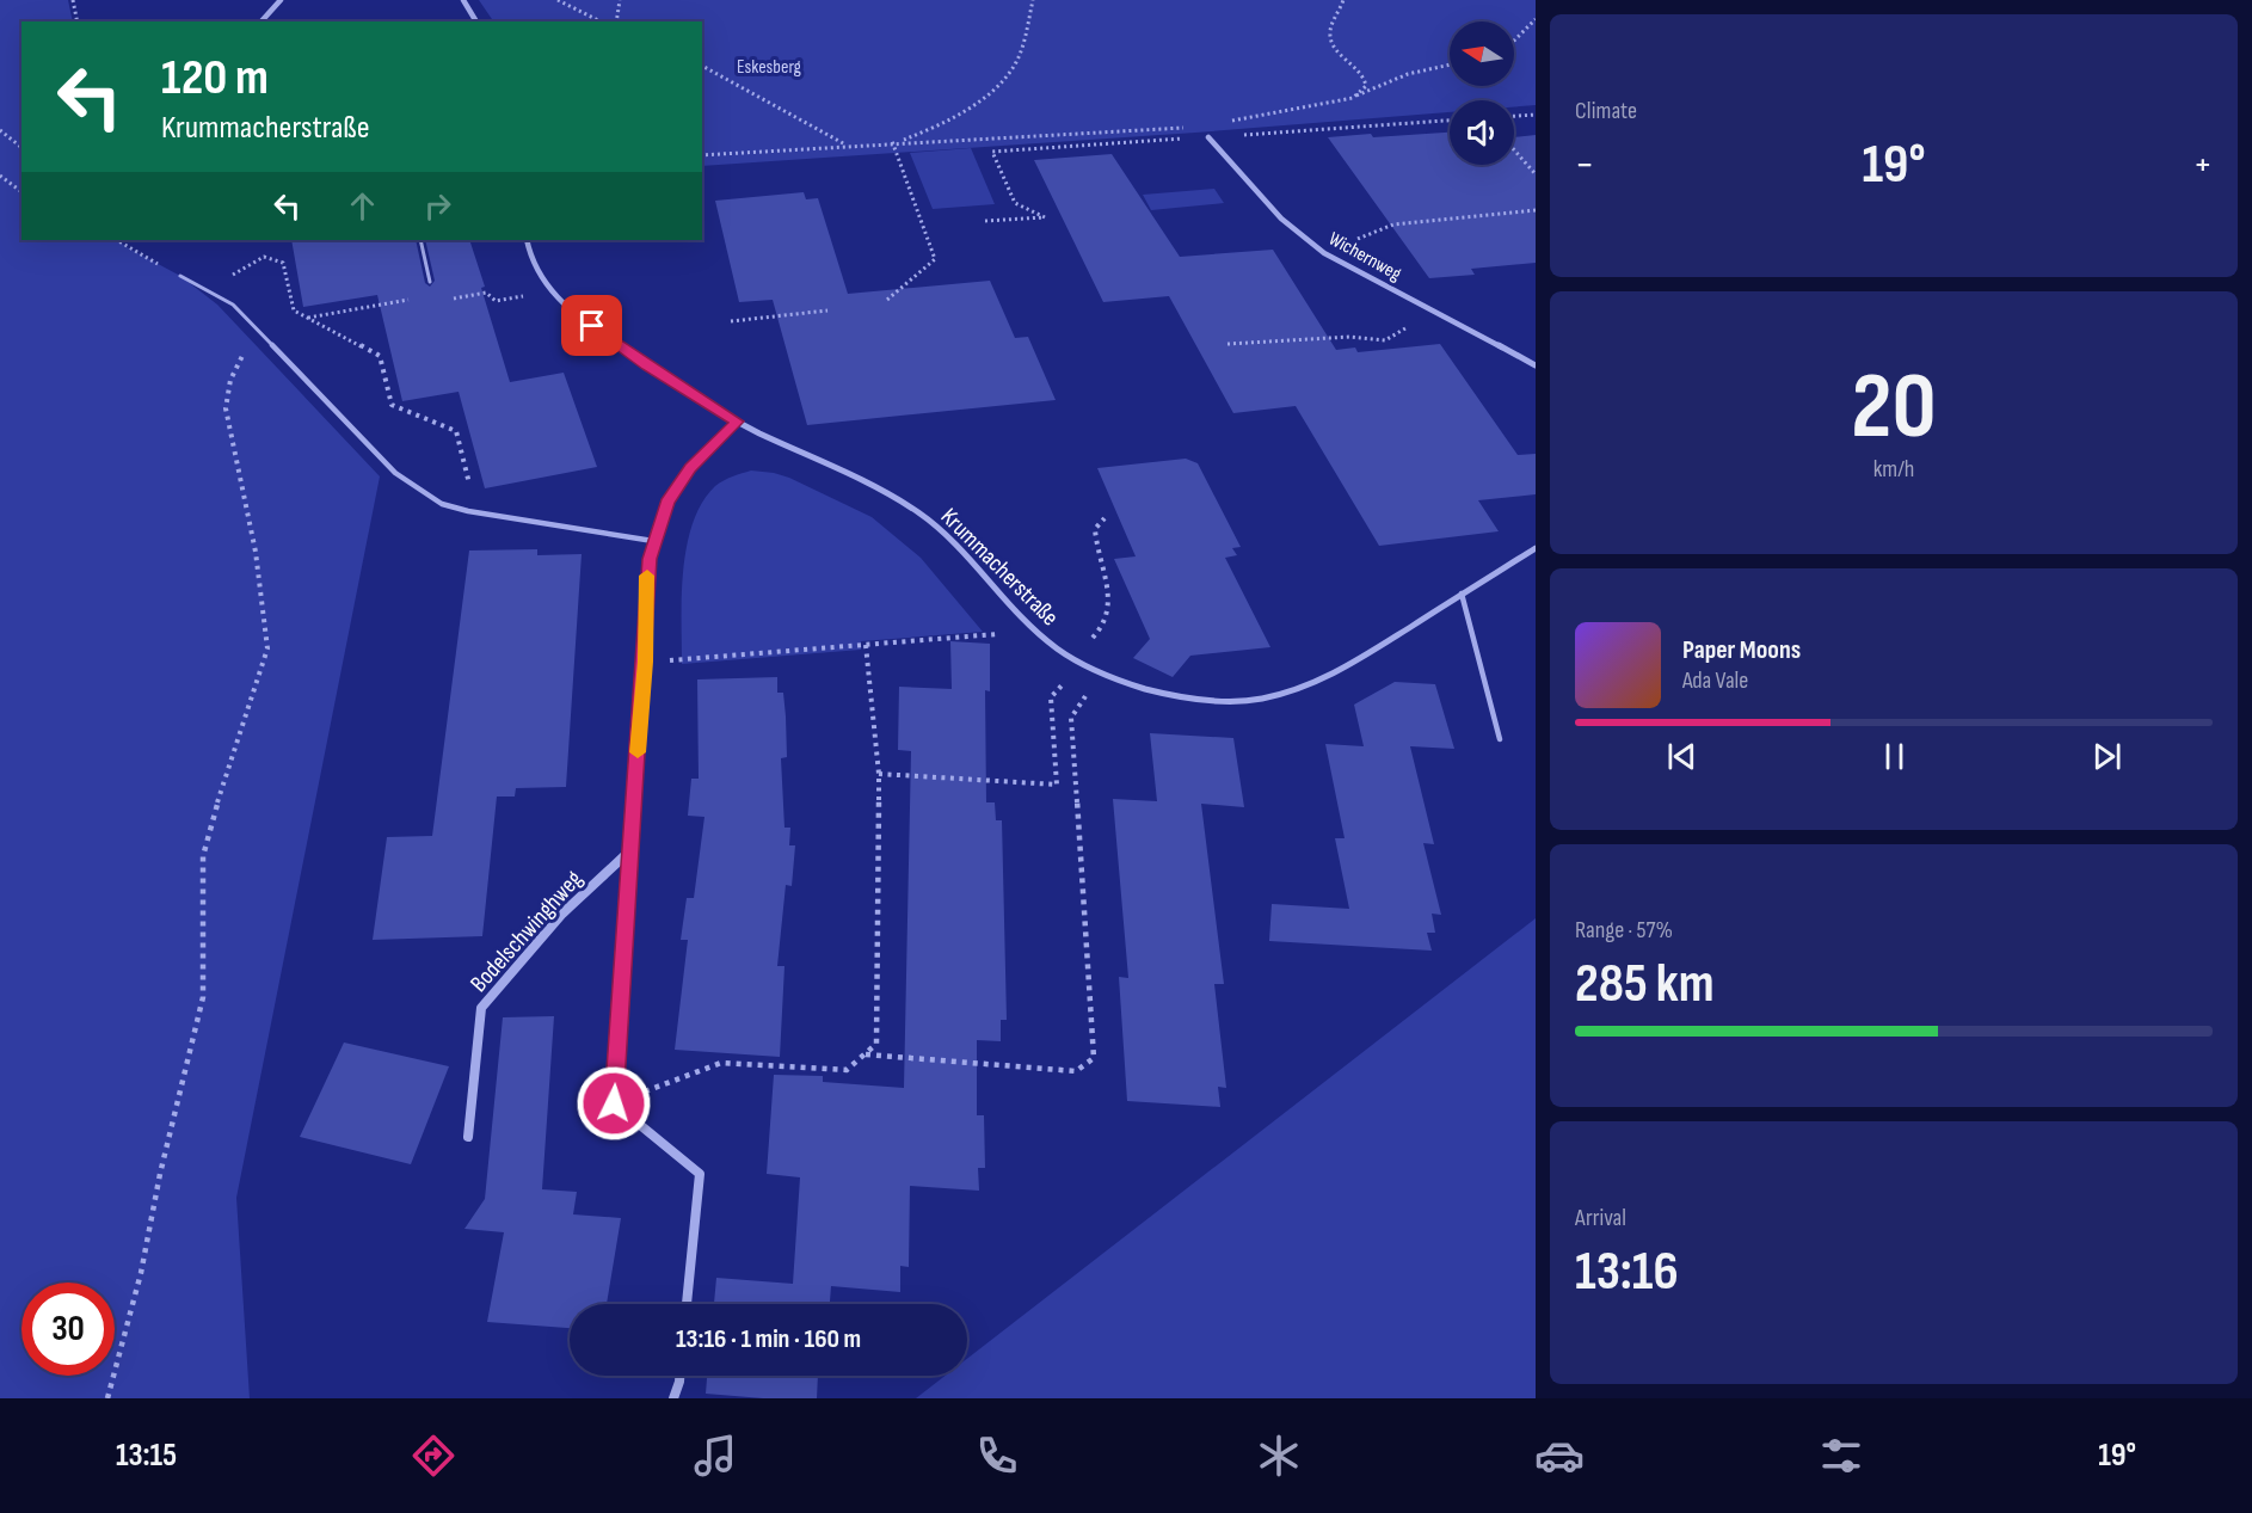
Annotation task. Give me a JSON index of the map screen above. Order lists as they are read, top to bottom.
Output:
{
  "streets": {
    "street": ["Wichernweg", "Krummacherstraße", "Bodelschwinghweg"]
  },
  "parks": ["Eskesberg"],
  "north": "left",
  "page": {
    "tile": [
      "Climate",
      ["20", "km/h"],
      ["Range · 57%", "285 km"],
      ["Arrival", "13:16"]
    ],
    "turn": ["120 m", "Krummacherstraße"],
    "heat": ["−", "19°", "+"],
    "song": ["Paper Moons", "Ada Vale"],
    "limit": "30",
    "trip": "13:16 · 1 min · 160 m",
    "tabs": ["13:15", "19°"]
  }
}
